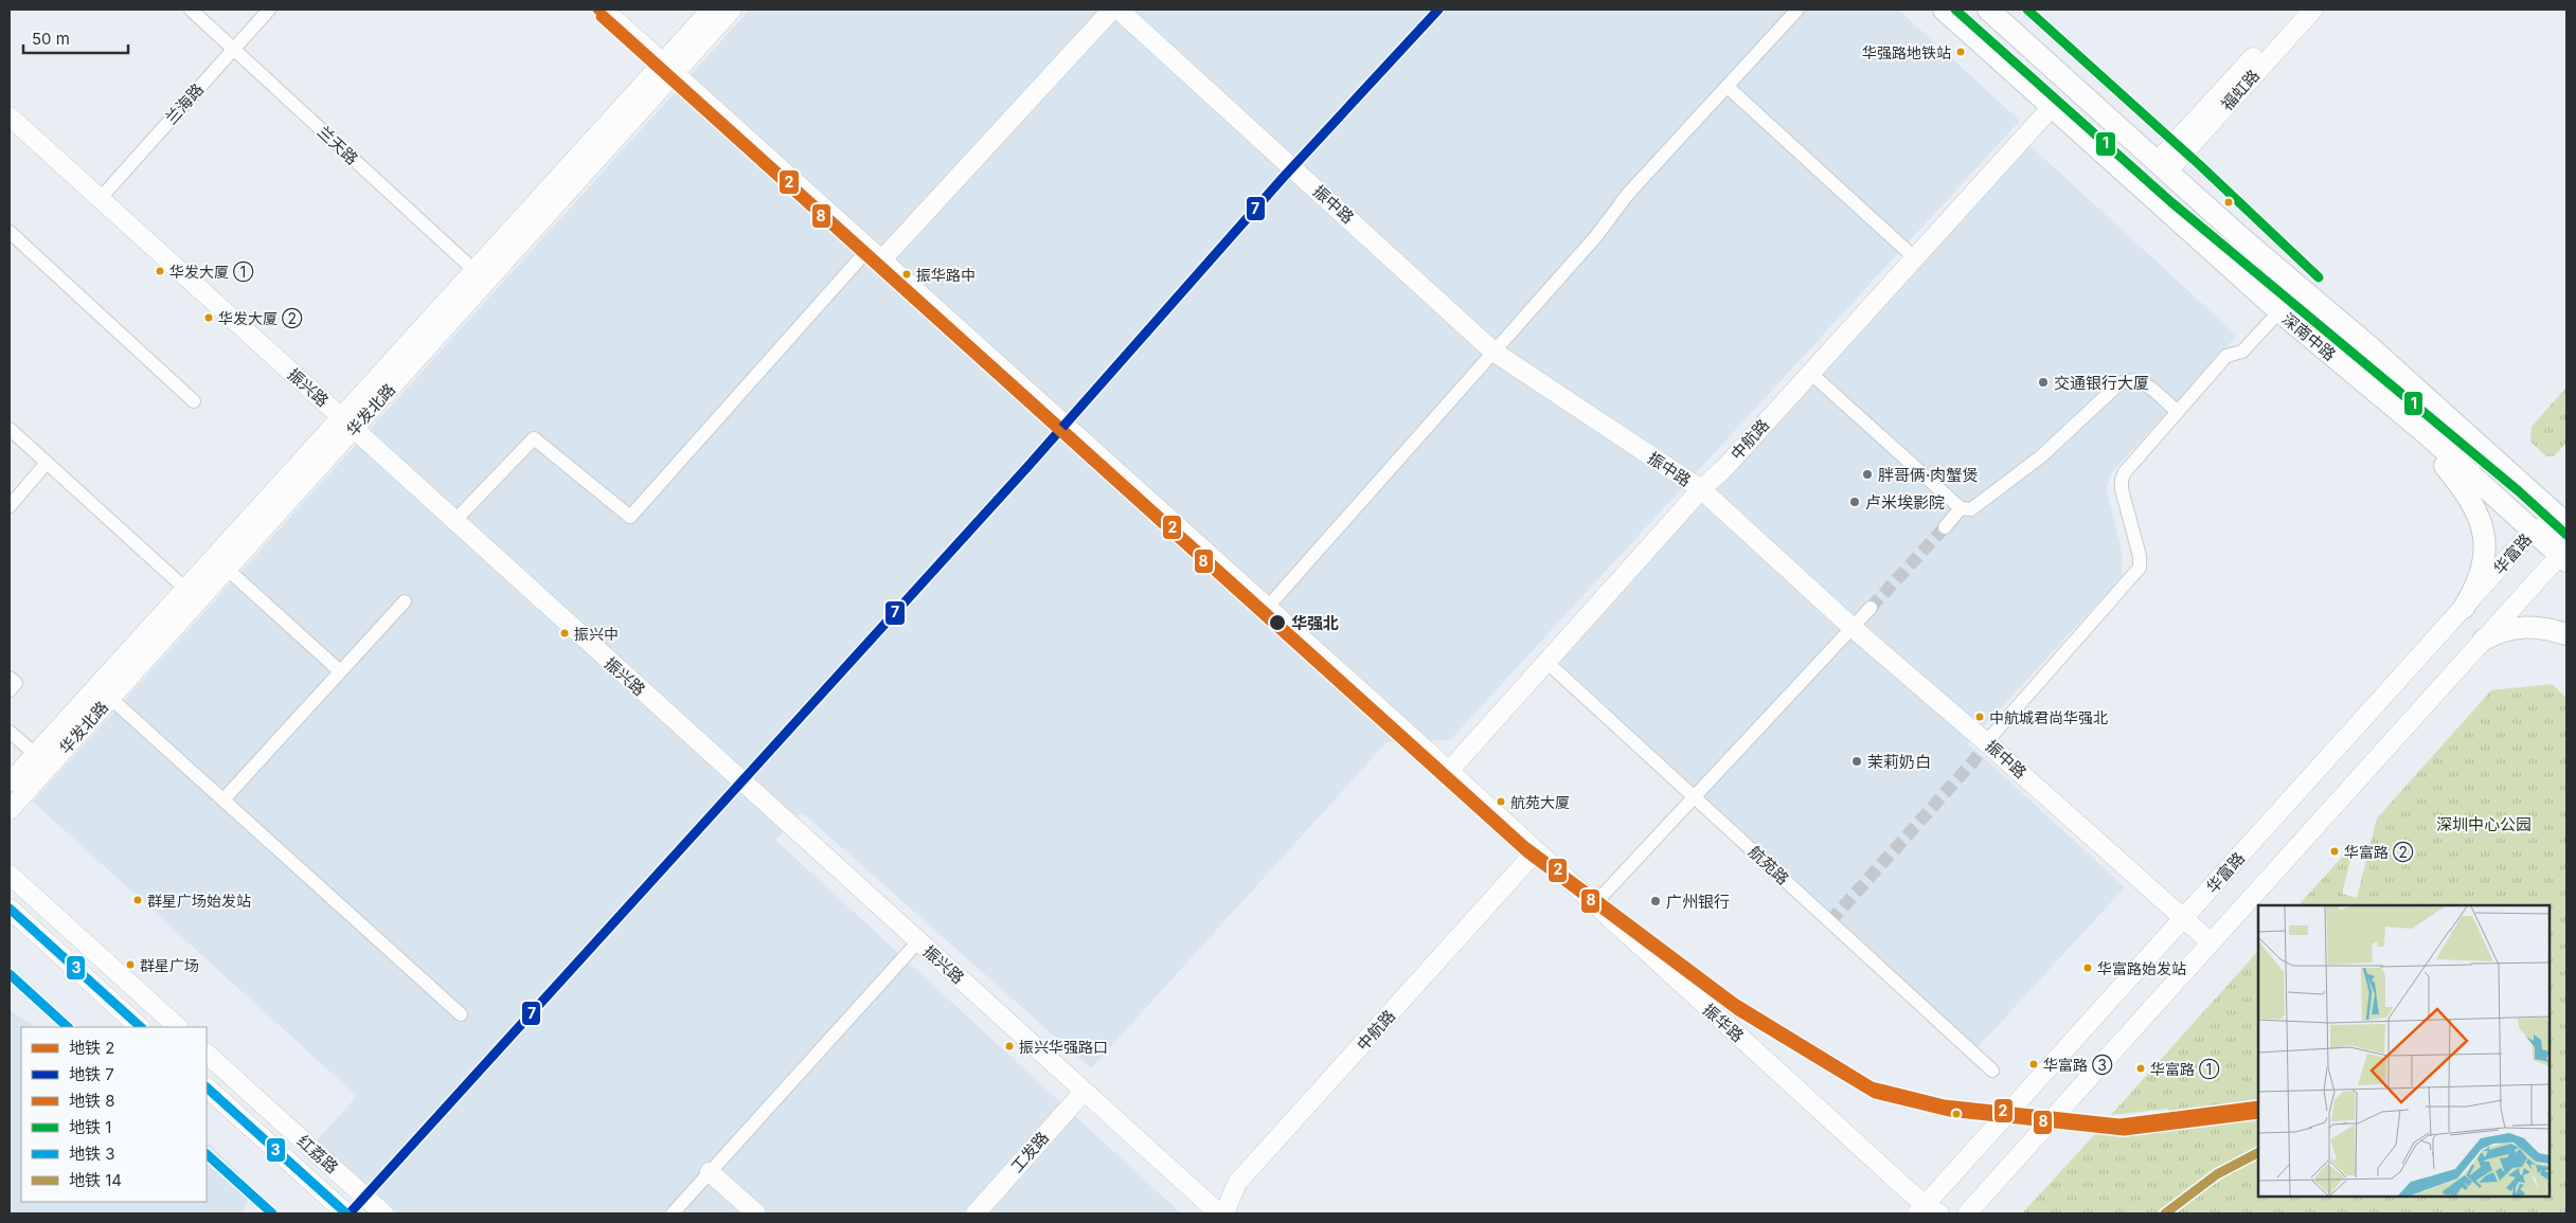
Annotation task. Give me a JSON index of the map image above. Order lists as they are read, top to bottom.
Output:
{
  "streets": {
    "main road": [
      "福虹路",
      "振中路",
      "深南中路",
      "振兴路",
      "华发北路",
      "中航路",
      "华富路",
      "振华路",
      "工发路",
      "红荔路"
    ],
    "street": ["兰海路", "兰天路", "航苑路"]
  },
  "crossings": [
    ["福虹路", "深南中路"],
    ["兰海路", "兰天路"],
    ["兰海路", "振兴路"],
    ["兰天路", "华发北路"],
    ["振中路", "中航路"],
    ["振中路", "华富路"],
    ["深南中路", "中航路"],
    ["深南中路", "华富路"],
    ["振兴路", "华发北路"],
    ["振兴路", "工发路"],
    ["华发北路", "振华路"],
    ["中航路", "航苑路"],
    ["中航路", "振华路"],
    ["华富路", "振华路"]
  ],
  "parks": ["深圳中心公园"],
  "places": [
    "华强路地铁站",
    "华发大厦 ①",
    "振华路中",
    "华发大厦 ②",
    "交通银行大厦",
    "胖哥俩·肉蟹煲",
    "卢米埃影院",
    "华强北",
    "振兴中",
    "中航城君尚华强北",
    "茉莉奶白",
    "航苑大厦",
    "华富路 ②",
    "群星广场始发站",
    "广州银行",
    "群星广场",
    "华富路始发站",
    "振兴华强路口",
    "华富路 ③",
    "华富路 ①"
  ],
  "lines": [
    "metro line 2",
    "metro line 7",
    "metro line 1",
    "metro line 8",
    "metro line 3",
    "metro line 14"
  ],
  "legend": [
    "地铁 2",
    "地铁 7",
    "地铁 8",
    "地铁 1",
    "地铁 3",
    "地铁 14"
  ],
  "scale_bar": "50 m"
}
